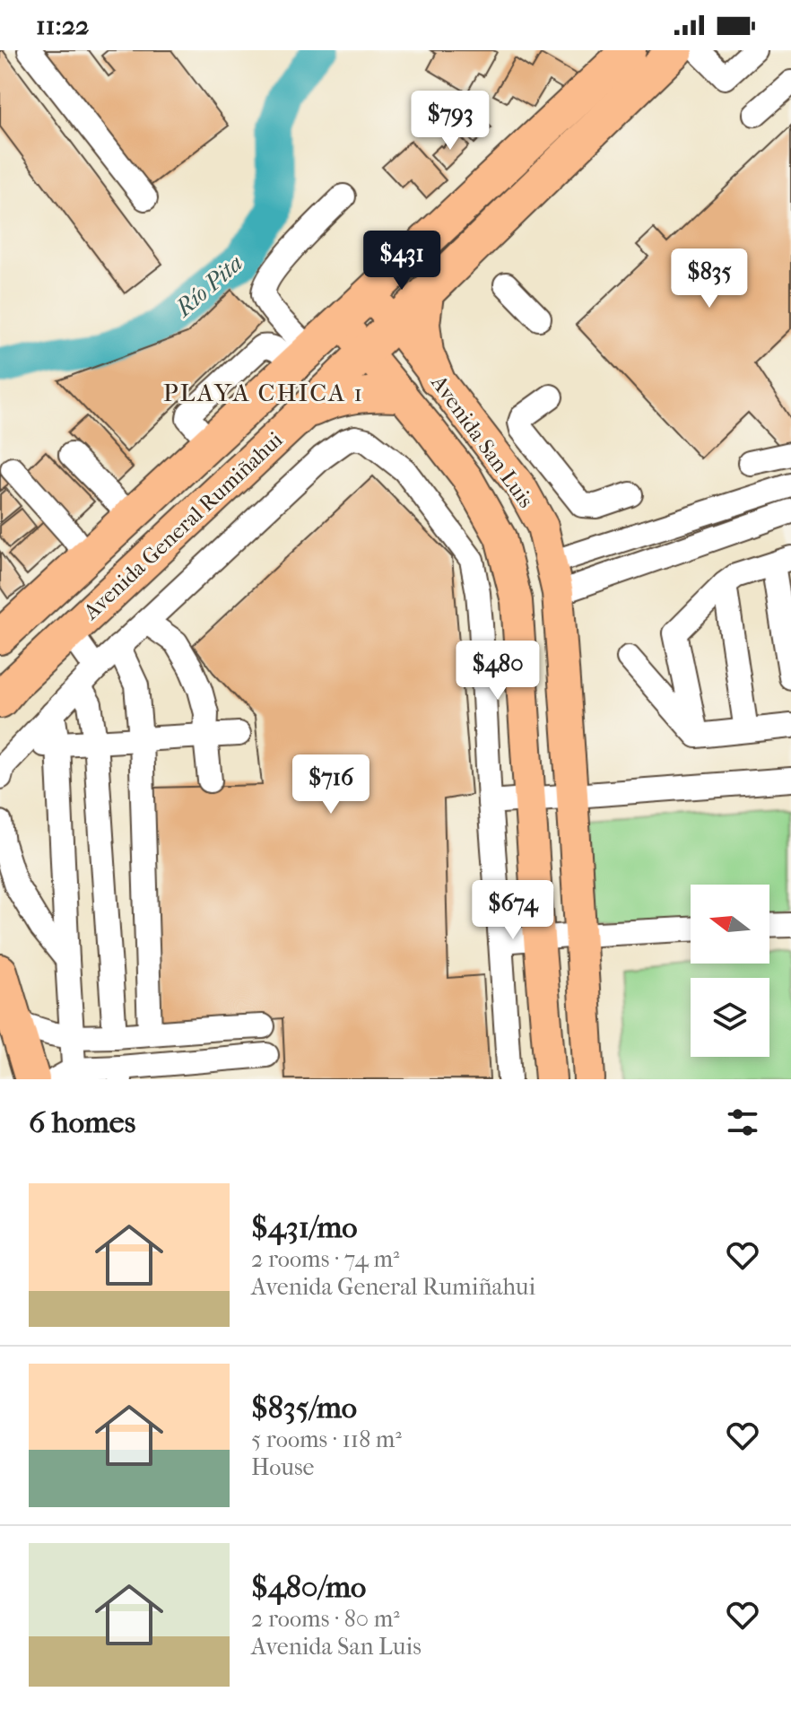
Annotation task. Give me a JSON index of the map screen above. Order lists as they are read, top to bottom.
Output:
{
  "streets": {
    "highway": ["Avenida General Rumiñahui"],
    "main road": ["Avenida San Luis"]
  },
  "crossings": [
    ["Avenida San Luis", "Avenida General Rumiñahui"]
  ],
  "districts": ["PLAYA CHICA 1"],
  "water": ["Río Pita"],
  "north": "left",
  "page": {
    "status": "11:22",
    "price": [
      "$793",
      "$431",
      "$835",
      "$480",
      "$716",
      "$674"
    ],
    "heading": "6 homes",
    "list": [
      {
        "name": "$431/mo",
        "note": "2 rooms · 74 m² · Avenida General Rumiñahui"
      },
      {
        "name": "$835/mo",
        "note": "5 rooms · 118 m² · House"
      },
      {
        "name": "$480/mo",
        "note": "2 rooms · 80 m² · Avenida San Luis"
      }
    ]
  }
}
